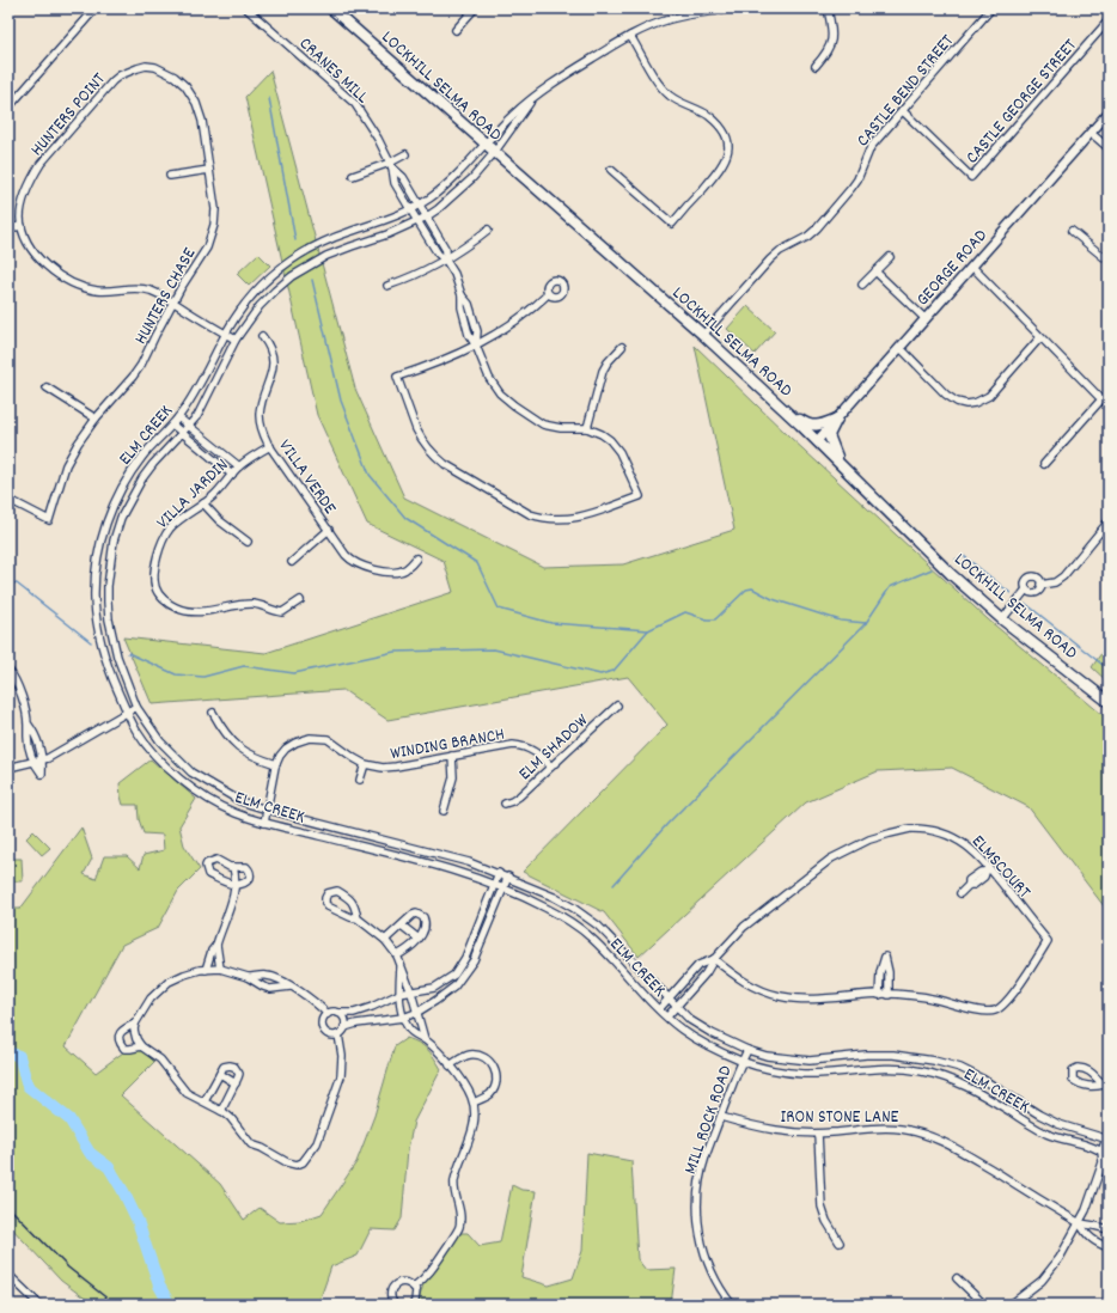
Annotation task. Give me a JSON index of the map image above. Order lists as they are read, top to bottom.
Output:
{
  "streets": {
    "main road": ["LOCKHILL SELMA ROAD"],
    "street": [
      "CRANES MILL",
      "CASTLE BEND STREET",
      "CASTLE GEORGE STREET",
      "HUNTERS POINT",
      "GEORGE ROAD",
      "HUNTERS CHASE",
      "ELM CREEK",
      "VILLA VERDE",
      "VILLA JARDIN",
      "WINDING BRANCH",
      "ELM SHADOW",
      "ELMSCOURT",
      "IRON STONE LANE",
      "MILL ROCK ROAD"
    ]
  },
  "crossings": [
    ["CRANES MILL", "ELM CREEK"],
    ["LOCKHILL SELMA ROAD", "CASTLE BEND STREET"],
    ["LOCKHILL SELMA ROAD", "GEORGE ROAD"],
    ["LOCKHILL SELMA ROAD", "ELM CREEK"],
    ["CASTLE BEND STREET", "CASTLE GEORGE STREET"],
    ["HUNTERS POINT", "HUNTERS CHASE"],
    ["HUNTERS POINT", "ELM CREEK"],
    ["ELM CREEK", "WINDING BRANCH"],
    ["ELM CREEK", "ELMSCOURT"],
    ["ELM CREEK", "MILL ROCK ROAD"],
    ["VILLA VERDE", "VILLA JARDIN"],
    ["WINDING BRANCH", "ELM SHADOW"],
    ["IRON STONE LANE", "MILL ROCK ROAD"]
  ]
}
